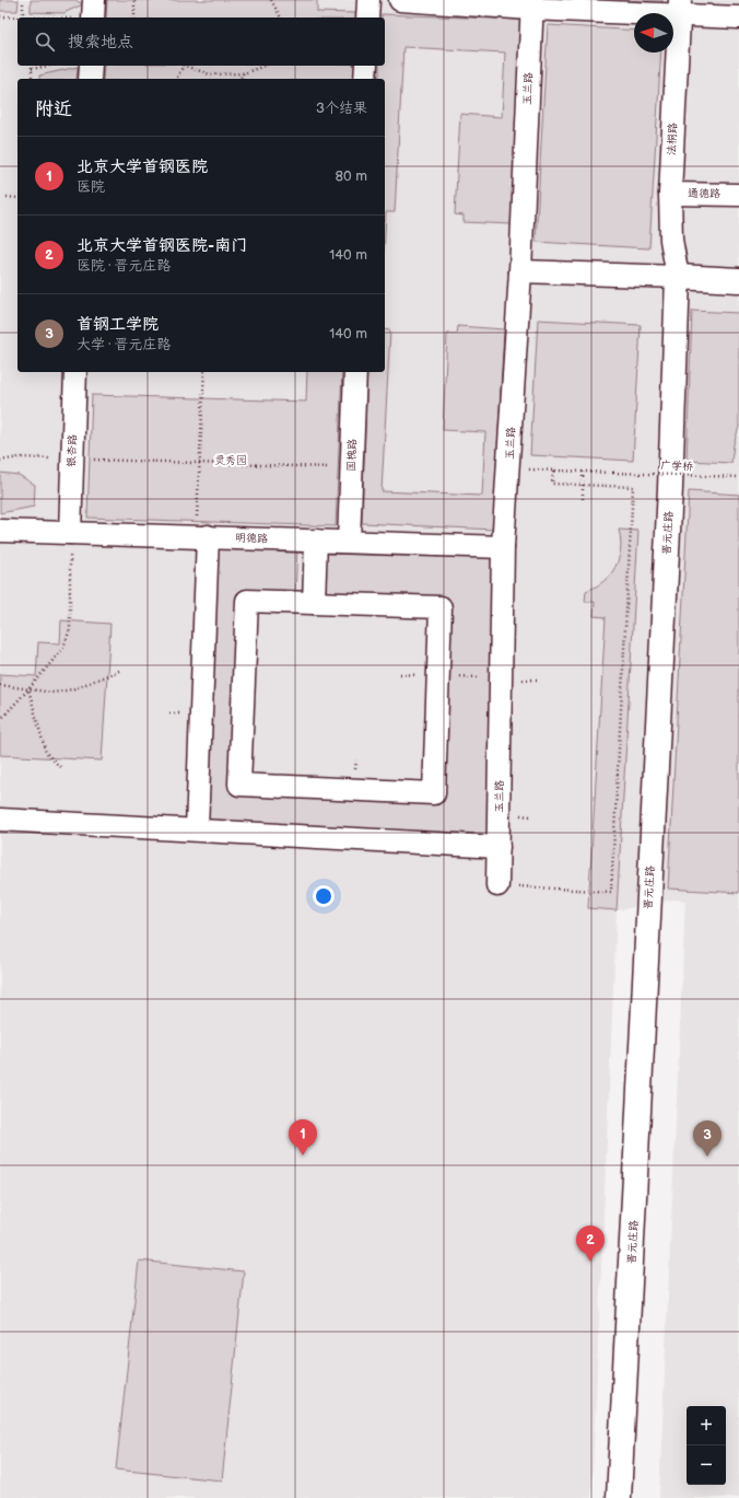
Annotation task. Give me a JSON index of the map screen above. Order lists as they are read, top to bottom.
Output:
{
  "streets": {
    "street": [
      "玉兰路",
      "法桐路",
      "通德路",
      "银杏路",
      "国槐路",
      "晋元庄路",
      "明德路"
    ],
    "path": ["广学桥"]
  },
  "crossings": [
    ["玉兰路", "广学桥"],
    ["玉兰路", "明德路"],
    ["法桐路", "通德路"],
    ["法桐路", "晋元庄路"],
    ["银杏路", "明德路"],
    ["国槐路", "明德路"]
  ],
  "parks": ["灵秀园"],
  "north": "left",
  "page": {
    "search": "搜索地点",
    "heading": ["附近", "3个结果"],
    "list": [
      {
        "mark": "1",
        "name": "北京大学首钢医院",
        "note": "医院",
        "value": "80 m"
      },
      {
        "mark": "2",
        "name": "北京大学首钢医院-南门",
        "note": "医院 · 晋元庄路",
        "value": "140 m"
      },
      {
        "mark": "3",
        "name": "首钢工学院",
        "note": "大学 · 晋元庄路",
        "value": "140 m"
      }
    ],
    "pins": ["1", "3", "2"],
    "map_buttons": ["+", "−"]
  }
}
